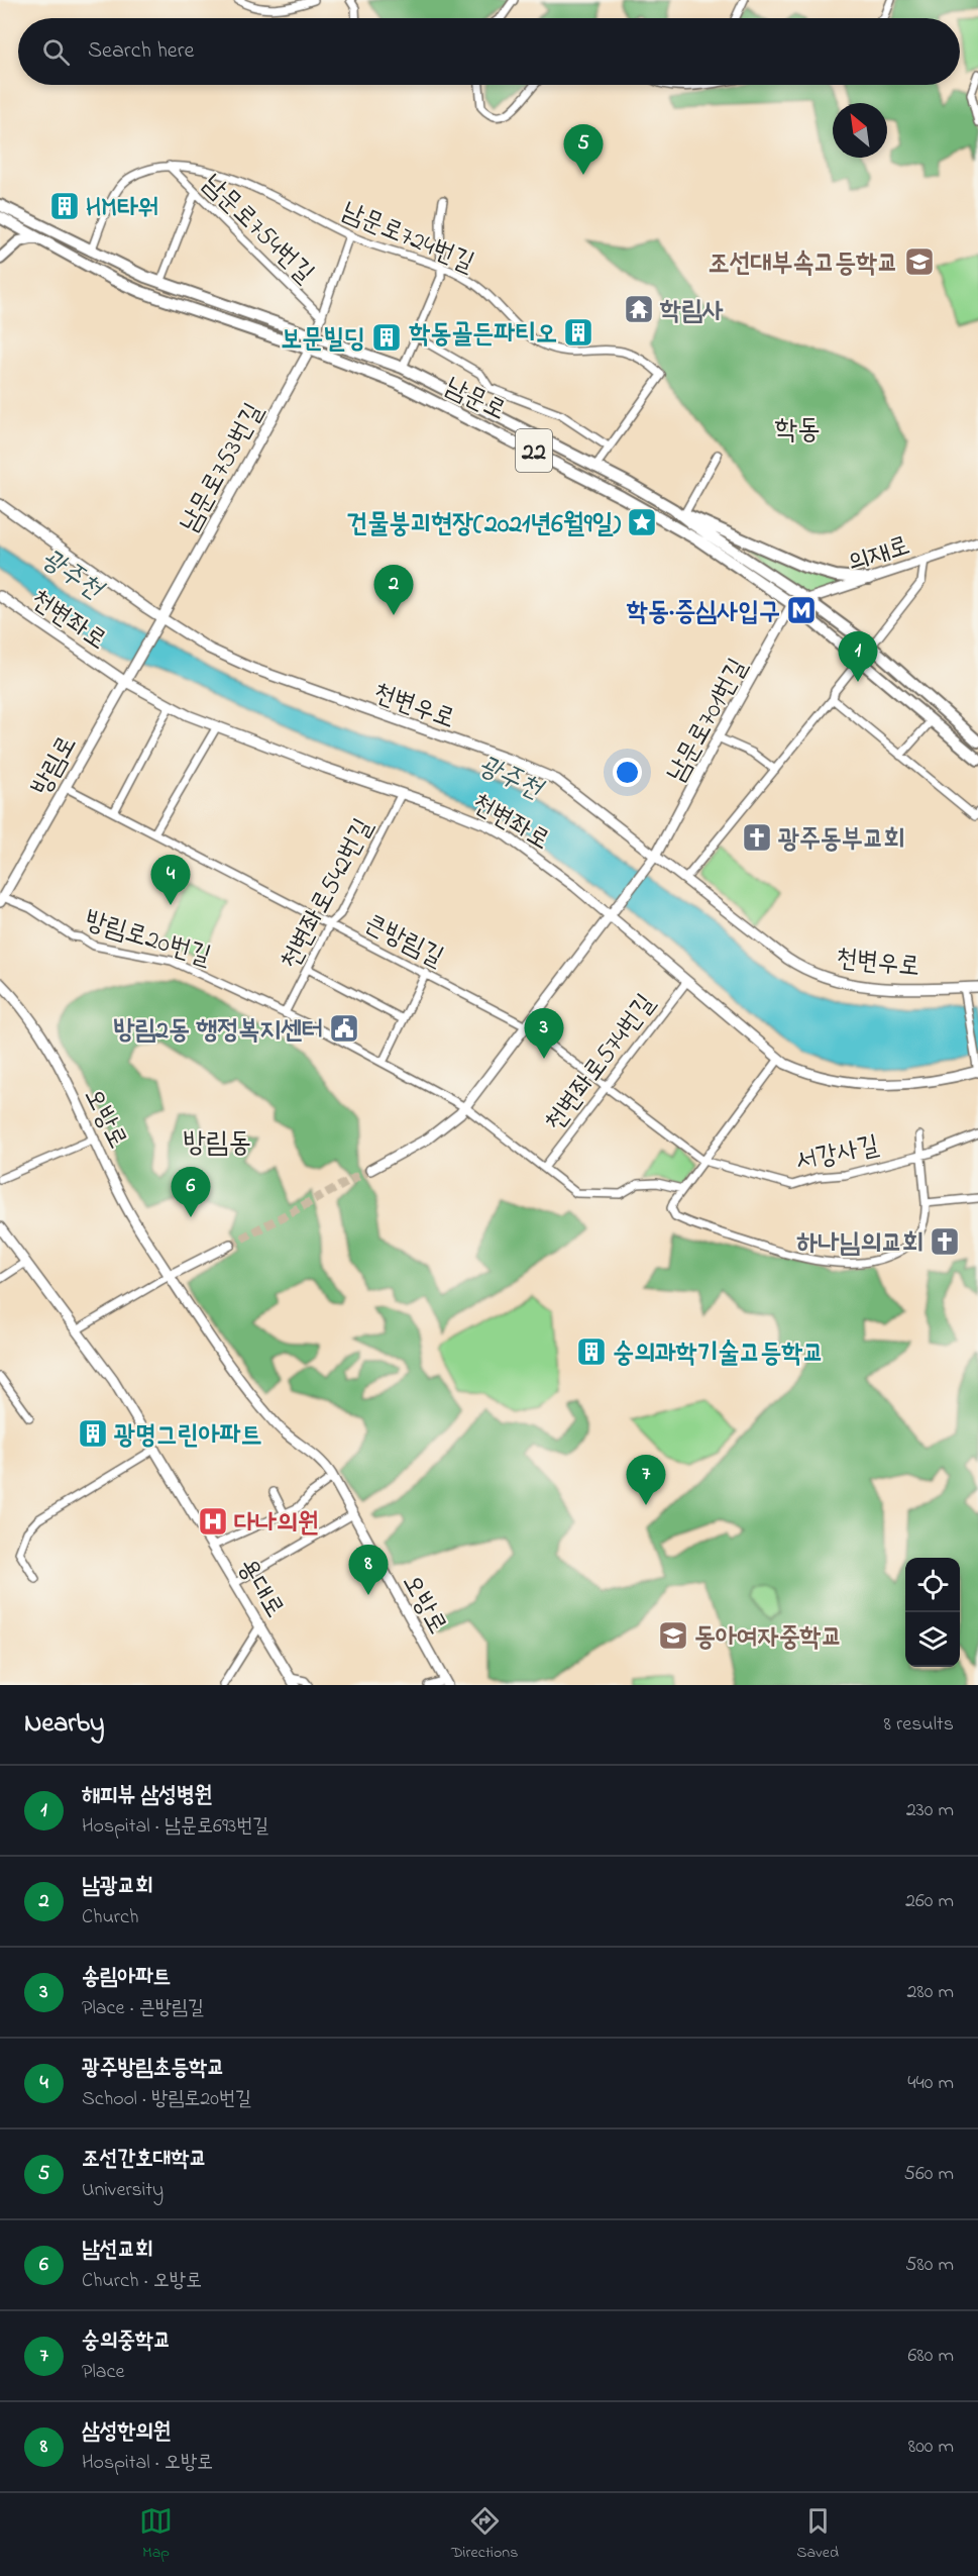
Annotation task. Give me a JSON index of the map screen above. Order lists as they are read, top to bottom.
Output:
{
  "streets": {
    "main road": ["남문로", "22"],
    "street": [
      "남문로754번길",
      "남문로724번길",
      "남문로753번길",
      "의재로",
      "천변좌로",
      "천변우로",
      "남문로701번길",
      "방림로",
      "천변좌로542번길",
      "방림로20번길",
      "큰방림길",
      "천변좌로574번길",
      "오방로",
      "서강사길",
      "용대로"
    ]
  },
  "crossings": [
    ["남문로754번길", "남문로724번길"],
    ["남문로754번길", "남문로"],
    ["남문로754번길", "남문로753번길"],
    ["남문로724번길", "남문로"],
    ["남문로", "남문로753번길"],
    ["남문로", "의재로"],
    ["남문로", "남문로701번길"],
    ["남문로753번길", "천변좌로"],
    ["남문로753번길", "천변우로"],
    ["남문로753번길", "방림로"],
    ["의재로", "남문로701번길"],
    ["천변좌로", "남문로701번길"],
    ["천변좌로", "방림로"],
    ["천변좌로", "천변좌로542번길"],
    ["천변좌로", "천변좌로574번길"],
    ["천변우로", "남문로701번길"],
    ["남문로701번길", "방림로20번길"],
    ["남문로701번길", "큰방림길"],
    ["방림로", "방림로20번길"],
    ["방림로", "큰방림길"],
    ["천변좌로542번길", "방림로20번길"],
    ["천변좌로542번길", "큰방림길"],
    ["방림로20번길", "천변좌로574번길"],
    ["큰방림길", "천변좌로574번길"],
    ["큰방림길", "서강사길"]
  ],
  "districts": ["학동", "방림동"],
  "water": ["광주천"],
  "places": {
    "building": [
      "HM타워",
      "학동골든파티오",
      "보문빌딩",
      "숭의과학기술고등학교",
      "광명그린아파트"
    ],
    "school or university": ["조선대부속고등학교", "동아여자중학교"],
    "temple": ["학림사"],
    "place": ["건물붕괴현장(2021년6월9일)"],
    "metro station": ["학동·증심사입구"],
    "church": ["광주동부교회", "하나님의교회"],
    "public building": ["방림2동 행정복지센터"],
    "hospital": ["다나의원"]
  },
  "north": "top left",
  "page": {
    "search": "Search here",
    "pins": [
      "5",
      "2",
      "1",
      "4",
      "3",
      "6",
      "7",
      "8"
    ],
    "heading": ["Nearby", "8 results"],
    "list": [
      {
        "mark": "1",
        "name": "해피뷰 삼성병원",
        "note": "Hospital · 남문로693번길",
        "value": "230 m"
      },
      {
        "mark": "2",
        "name": "남광교회",
        "note": "Church",
        "value": "260 m"
      },
      {
        "mark": "3",
        "name": "송림아파트",
        "note": "Place · 큰방림길",
        "value": "280 m"
      },
      {
        "mark": "4",
        "name": "광주방림초등학교",
        "note": "School · 방림로20번길",
        "value": "440 m"
      },
      {
        "mark": "5",
        "name": "조선간호대학교",
        "note": "University",
        "value": "560 m"
      },
      {
        "mark": "6",
        "name": "남선교회",
        "note": "Church · 오방로",
        "value": "580 m"
      },
      {
        "mark": "7",
        "name": "숭의중학교",
        "note": "Place",
        "value": "680 m"
      },
      {
        "mark": "8",
        "name": "삼성한의원",
        "note": "Hospital · 오방로",
        "value": "800 m"
      }
    ],
    "nav": ["Map", "Directions", "Saved"]
  }
}
